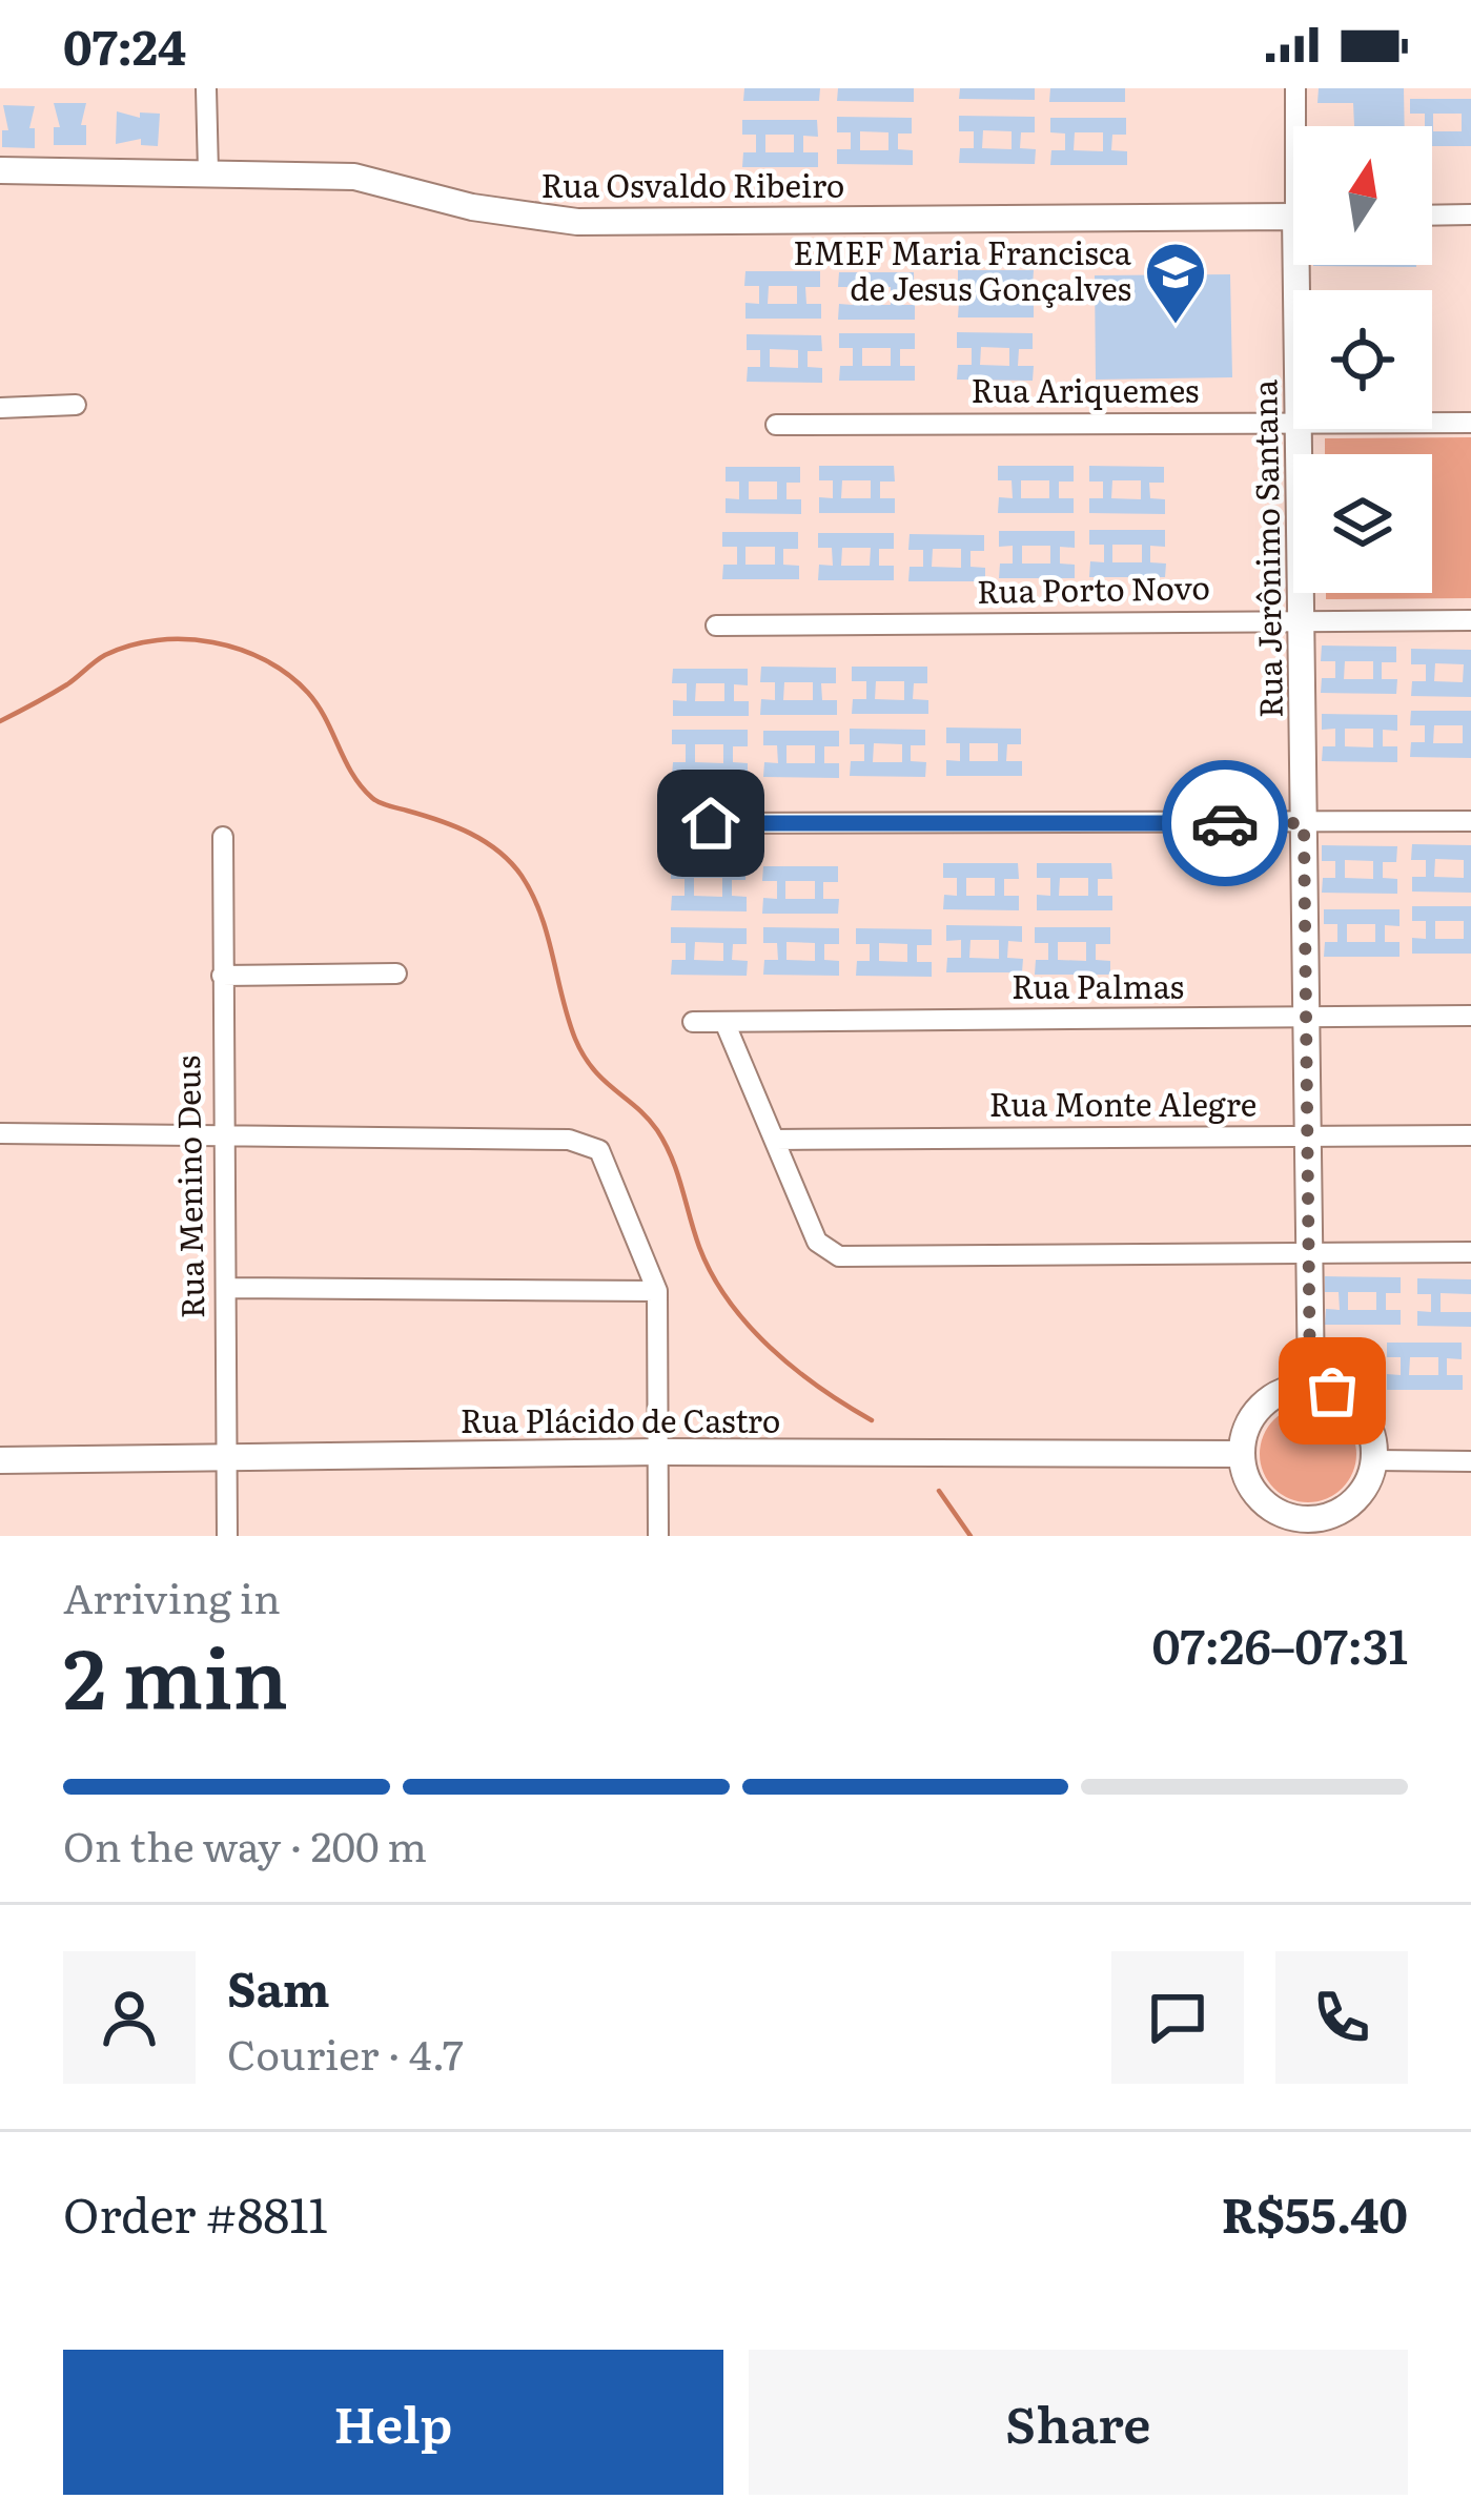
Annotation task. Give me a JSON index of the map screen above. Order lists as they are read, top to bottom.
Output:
{
  "streets": {
    "street": [
      "Rua Osvaldo Ribeiro",
      "Rua Ariquemes",
      "Rua Jerônimo Santana",
      "Rua Porto Novo",
      "Rua Palmas",
      "Rua Monte Alegre",
      "Rua Menino Deus",
      "Rua Plácido de Castro"
    ]
  },
  "crossings": [
    ["Rua Jerônimo Santana", "Rua Porto Novo"],
    ["Rua Jerônimo Santana", "Rua Palmas"],
    ["Rua Jerônimo Santana", "Rua Monte Alegre"],
    ["Rua Jerônimo Santana", "Rua Plácido de Castro"],
    ["Rua Menino Deus", "Rua Plácido de Castro"]
  ],
  "places": {
    "school or university": ["EMEF Maria Francisca de Jesus Gonçalves"]
  },
  "north": "top",
  "page": {
    "status": "07:24",
    "heading": ["2 min", "Arriving in", "07:26–07:31"],
    "panel": [
      "Sam",
      "Courier · 4.7",
      "Order #8811",
      "R$55.40"
    ],
    "bar": "On the way · 200 m",
    "buttons": ["Help", "Share"]
  }
}
